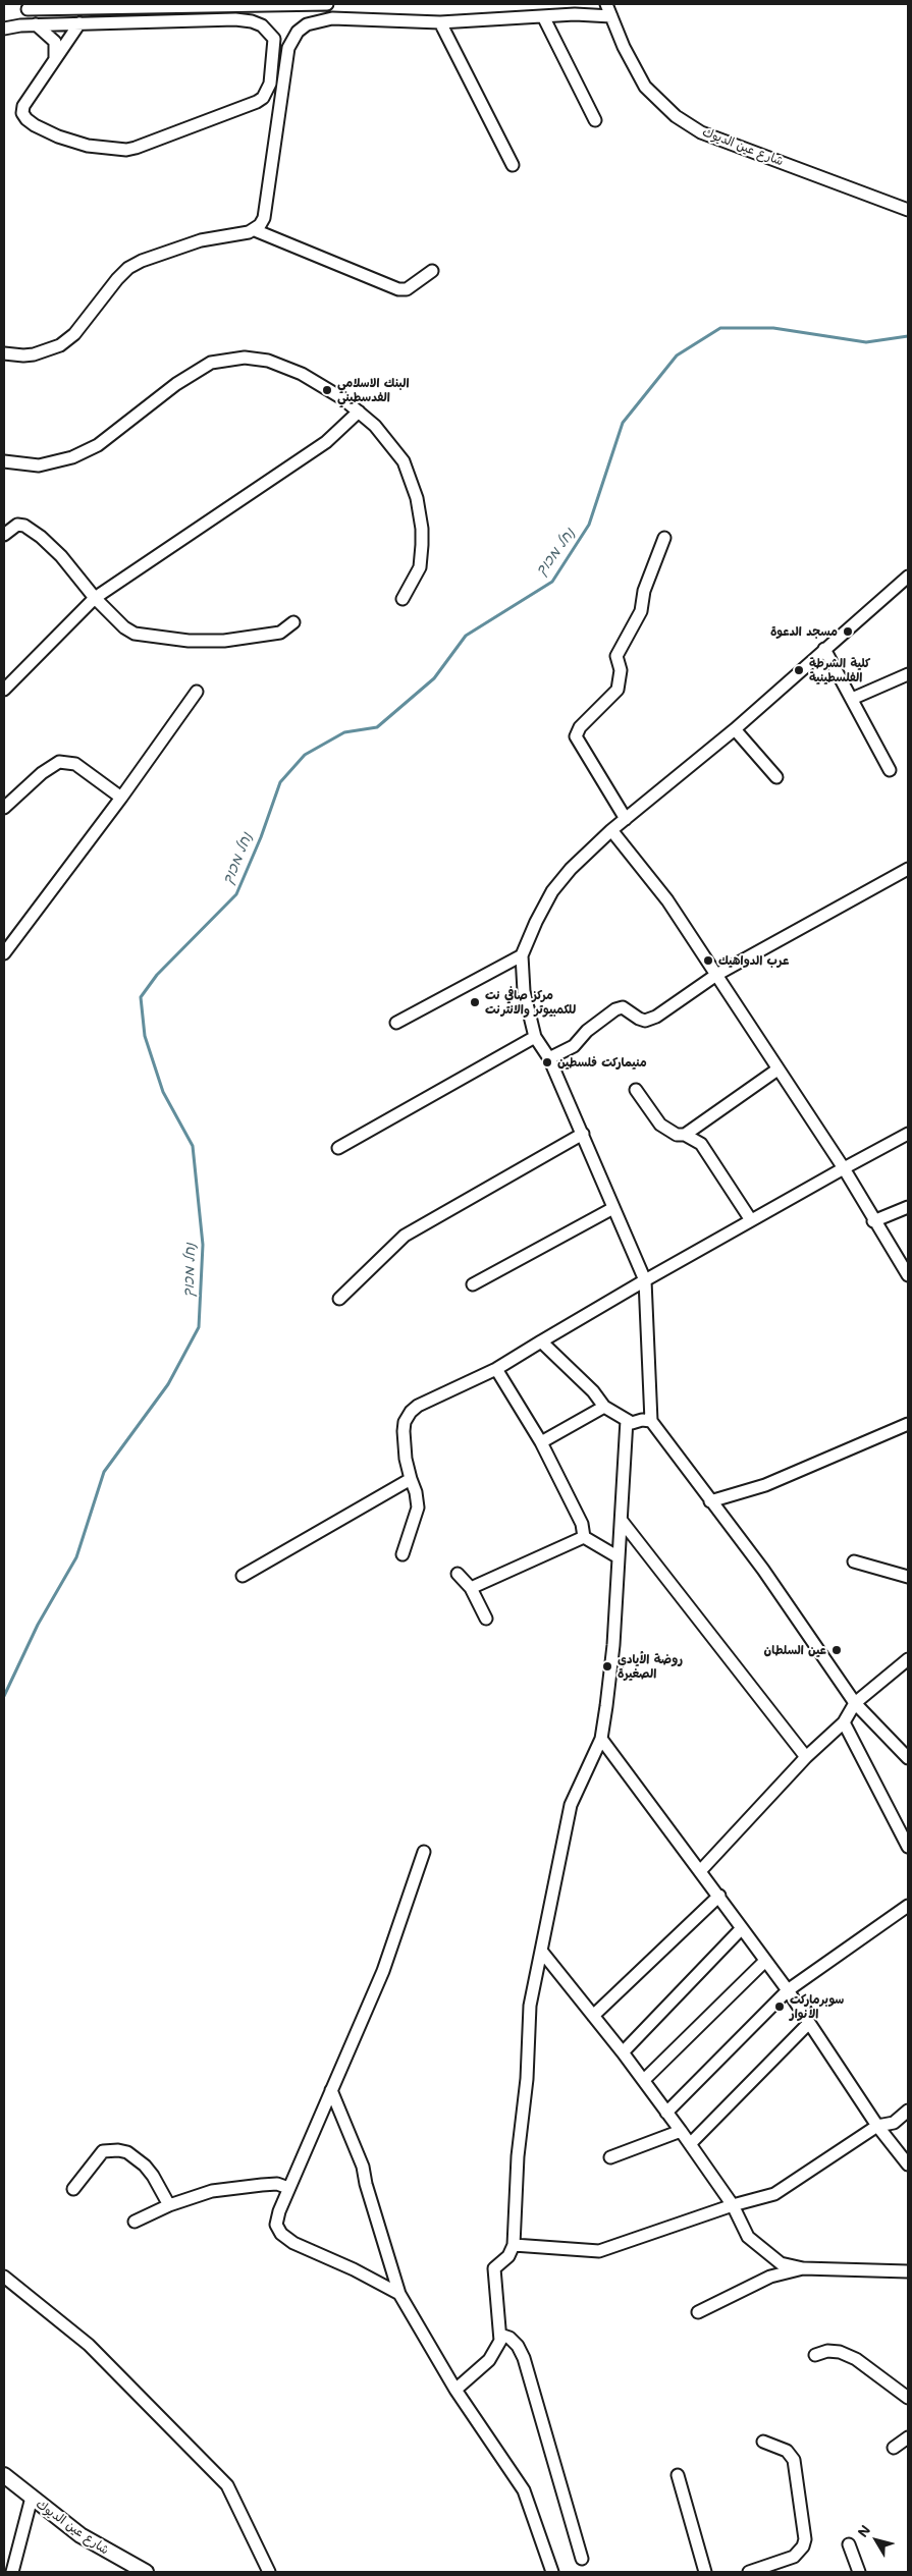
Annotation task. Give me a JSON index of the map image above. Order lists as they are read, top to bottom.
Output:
{
  "streets": {
    "main road": ["شارع عين الديوك"]
  },
  "water": ["נחל מכוך"],
  "places": [
    "البنك الاسلامي الفدسطيني",
    "مسجد الدعوة",
    "كلية الشرطة الفلسطينية",
    "عرب الدواهيك",
    "مركز صافي نت للكمبيوتر والانترنت",
    "منيماركت فلسطين",
    "عين السلطان",
    "روضة الأيادي الصغيرة",
    "سوبرماركت الأنوار"
  ],
  "north": "top left"
}
